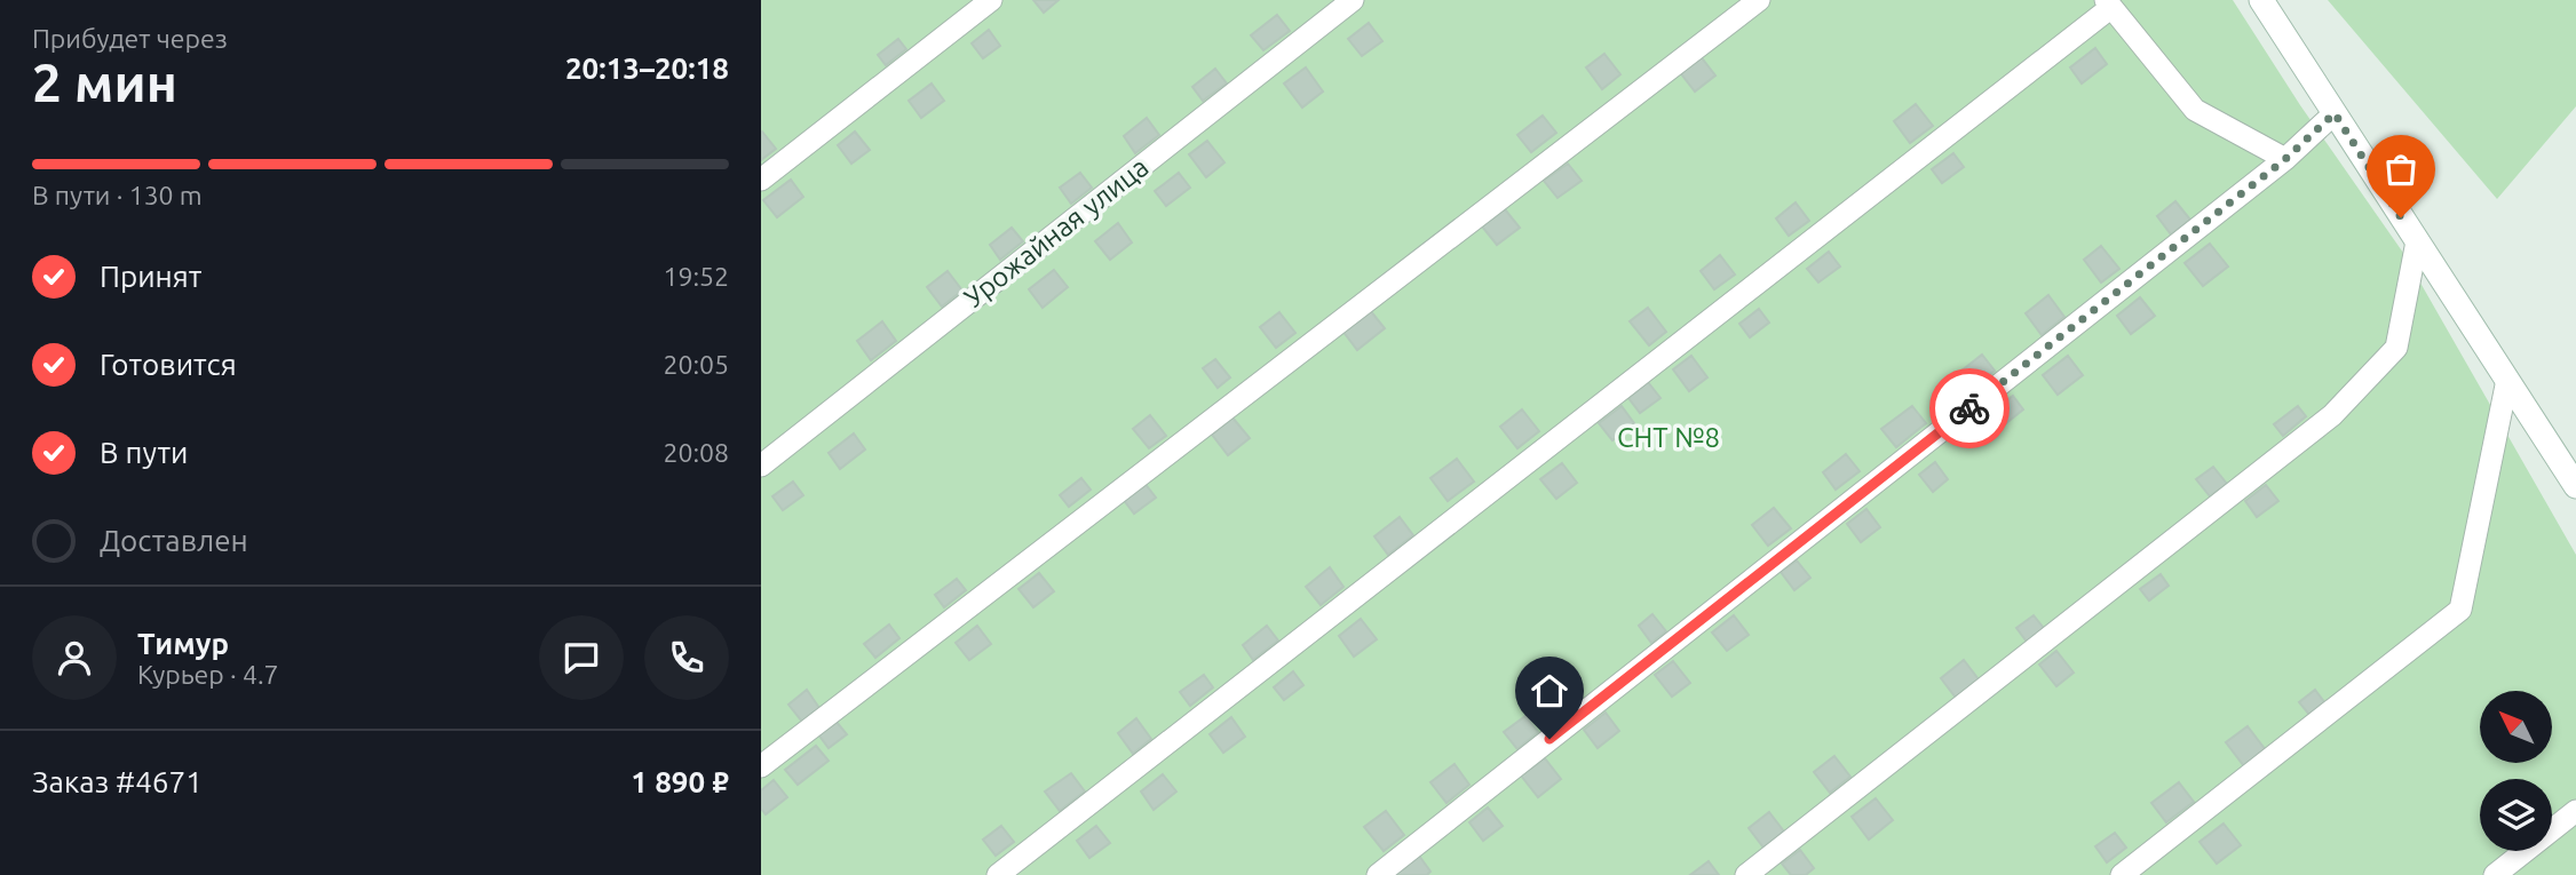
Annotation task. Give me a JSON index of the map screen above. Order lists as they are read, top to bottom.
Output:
{
  "streets": {
    "street": ["Урожайная улица"]
  },
  "parks": ["СНТ №8"],
  "north": "top left",
  "page": {
    "heading": ["2 мин", "Прибудет через", "20:13–20:18"],
    "panel": [
      "Тимур",
      "Курьер · 4.7",
      "Заказ #4671",
      "1 890 ₽"
    ],
    "bar": "В пути · 130 m",
    "list": [
      ["Принят", "19:52"],
      ["Готовится", "20:05"],
      ["В пути", "20:08"],
      "Доставлен"
    ]
  }
}
